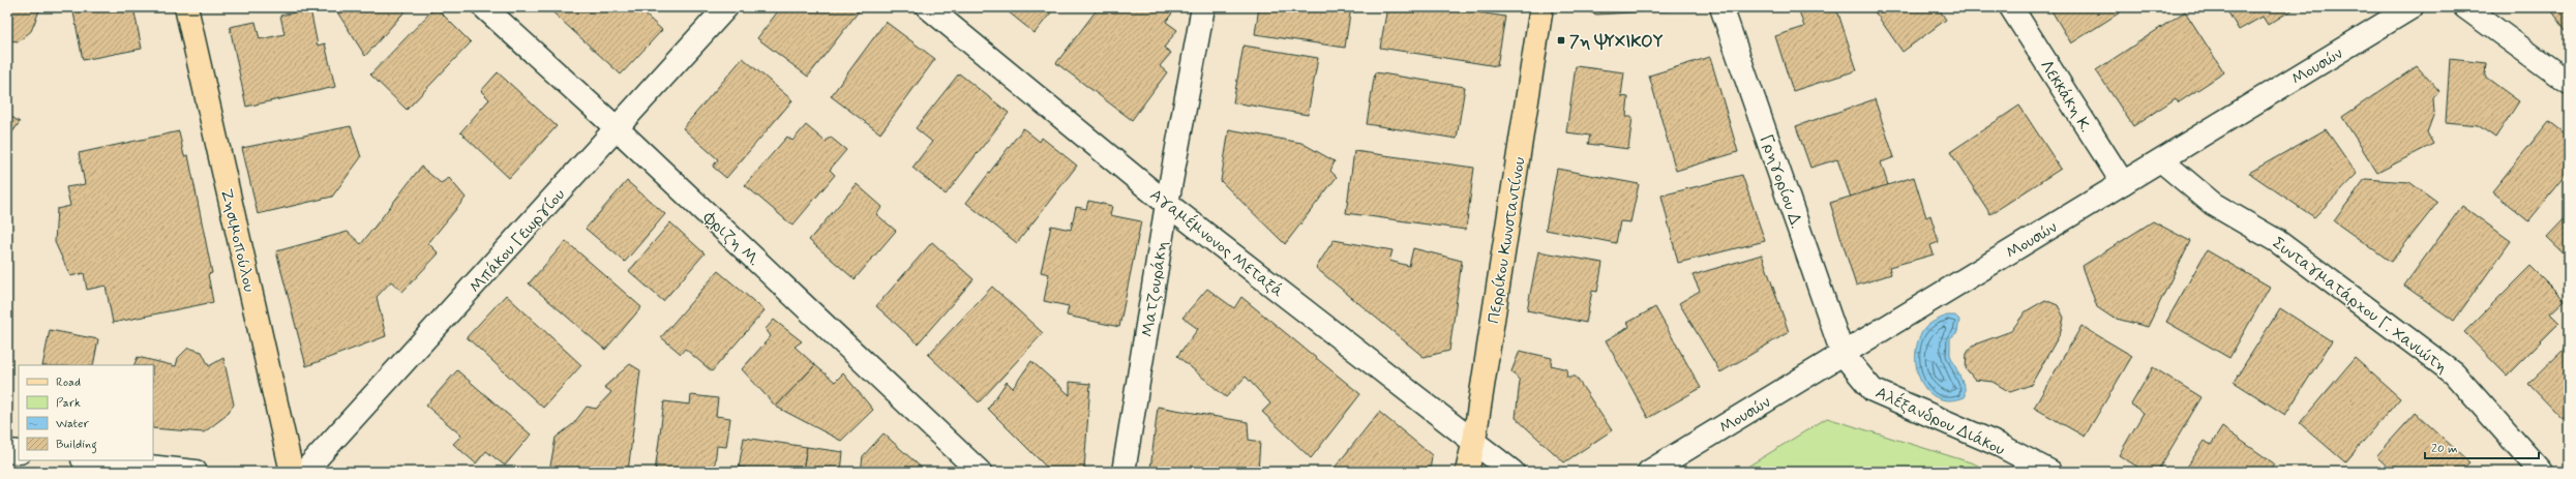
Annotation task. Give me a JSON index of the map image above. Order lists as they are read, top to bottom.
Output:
{
  "streets": {
    "main road": ["Ζησιμοπούλου", "Περρίκου Κωνσταντίνου"],
    "street": [
      "Μουσών",
      "Λεκκάκη Κ.",
      "Γρηγορίου Δ.",
      "Φριζη Μ.",
      "Μπάκου Γεωργίου",
      "Αγαμέμνονος Μεταξά",
      "Ματζουράκη",
      "Συνταγματάρχου Γ. Χανιώτη",
      "Αλέξανδρου Διάκου"
    ]
  },
  "crossings": [
    ["Μουσών", "Λεκκάκη Κ."],
    ["Μουσών", "Γρηγορίου Δ."],
    ["Μουσών", "Συνταγματάρχου Γ. Χανιώτη"],
    ["Μουσών", "Αλέξανδρου Διάκου"],
    ["Γρηγορίου Δ.", "Αλέξανδρου Διάκου"],
    ["Φριζη Μ.", "Μπάκου Γεωργίου"],
    ["Περρίκου Κωνσταντίνου", "Αγαμέμνονος Μεταξά"],
    ["Αγαμέμνονος Μεταξά", "Ματζουράκη"]
  ],
  "places": {
    "transit": ["7η ΨΥΧΙΚΟΥ"]
  },
  "legend": [
    "Road",
    "Park",
    "Water",
    "Building"
  ],
  "scale_bar": "20 m"
}
